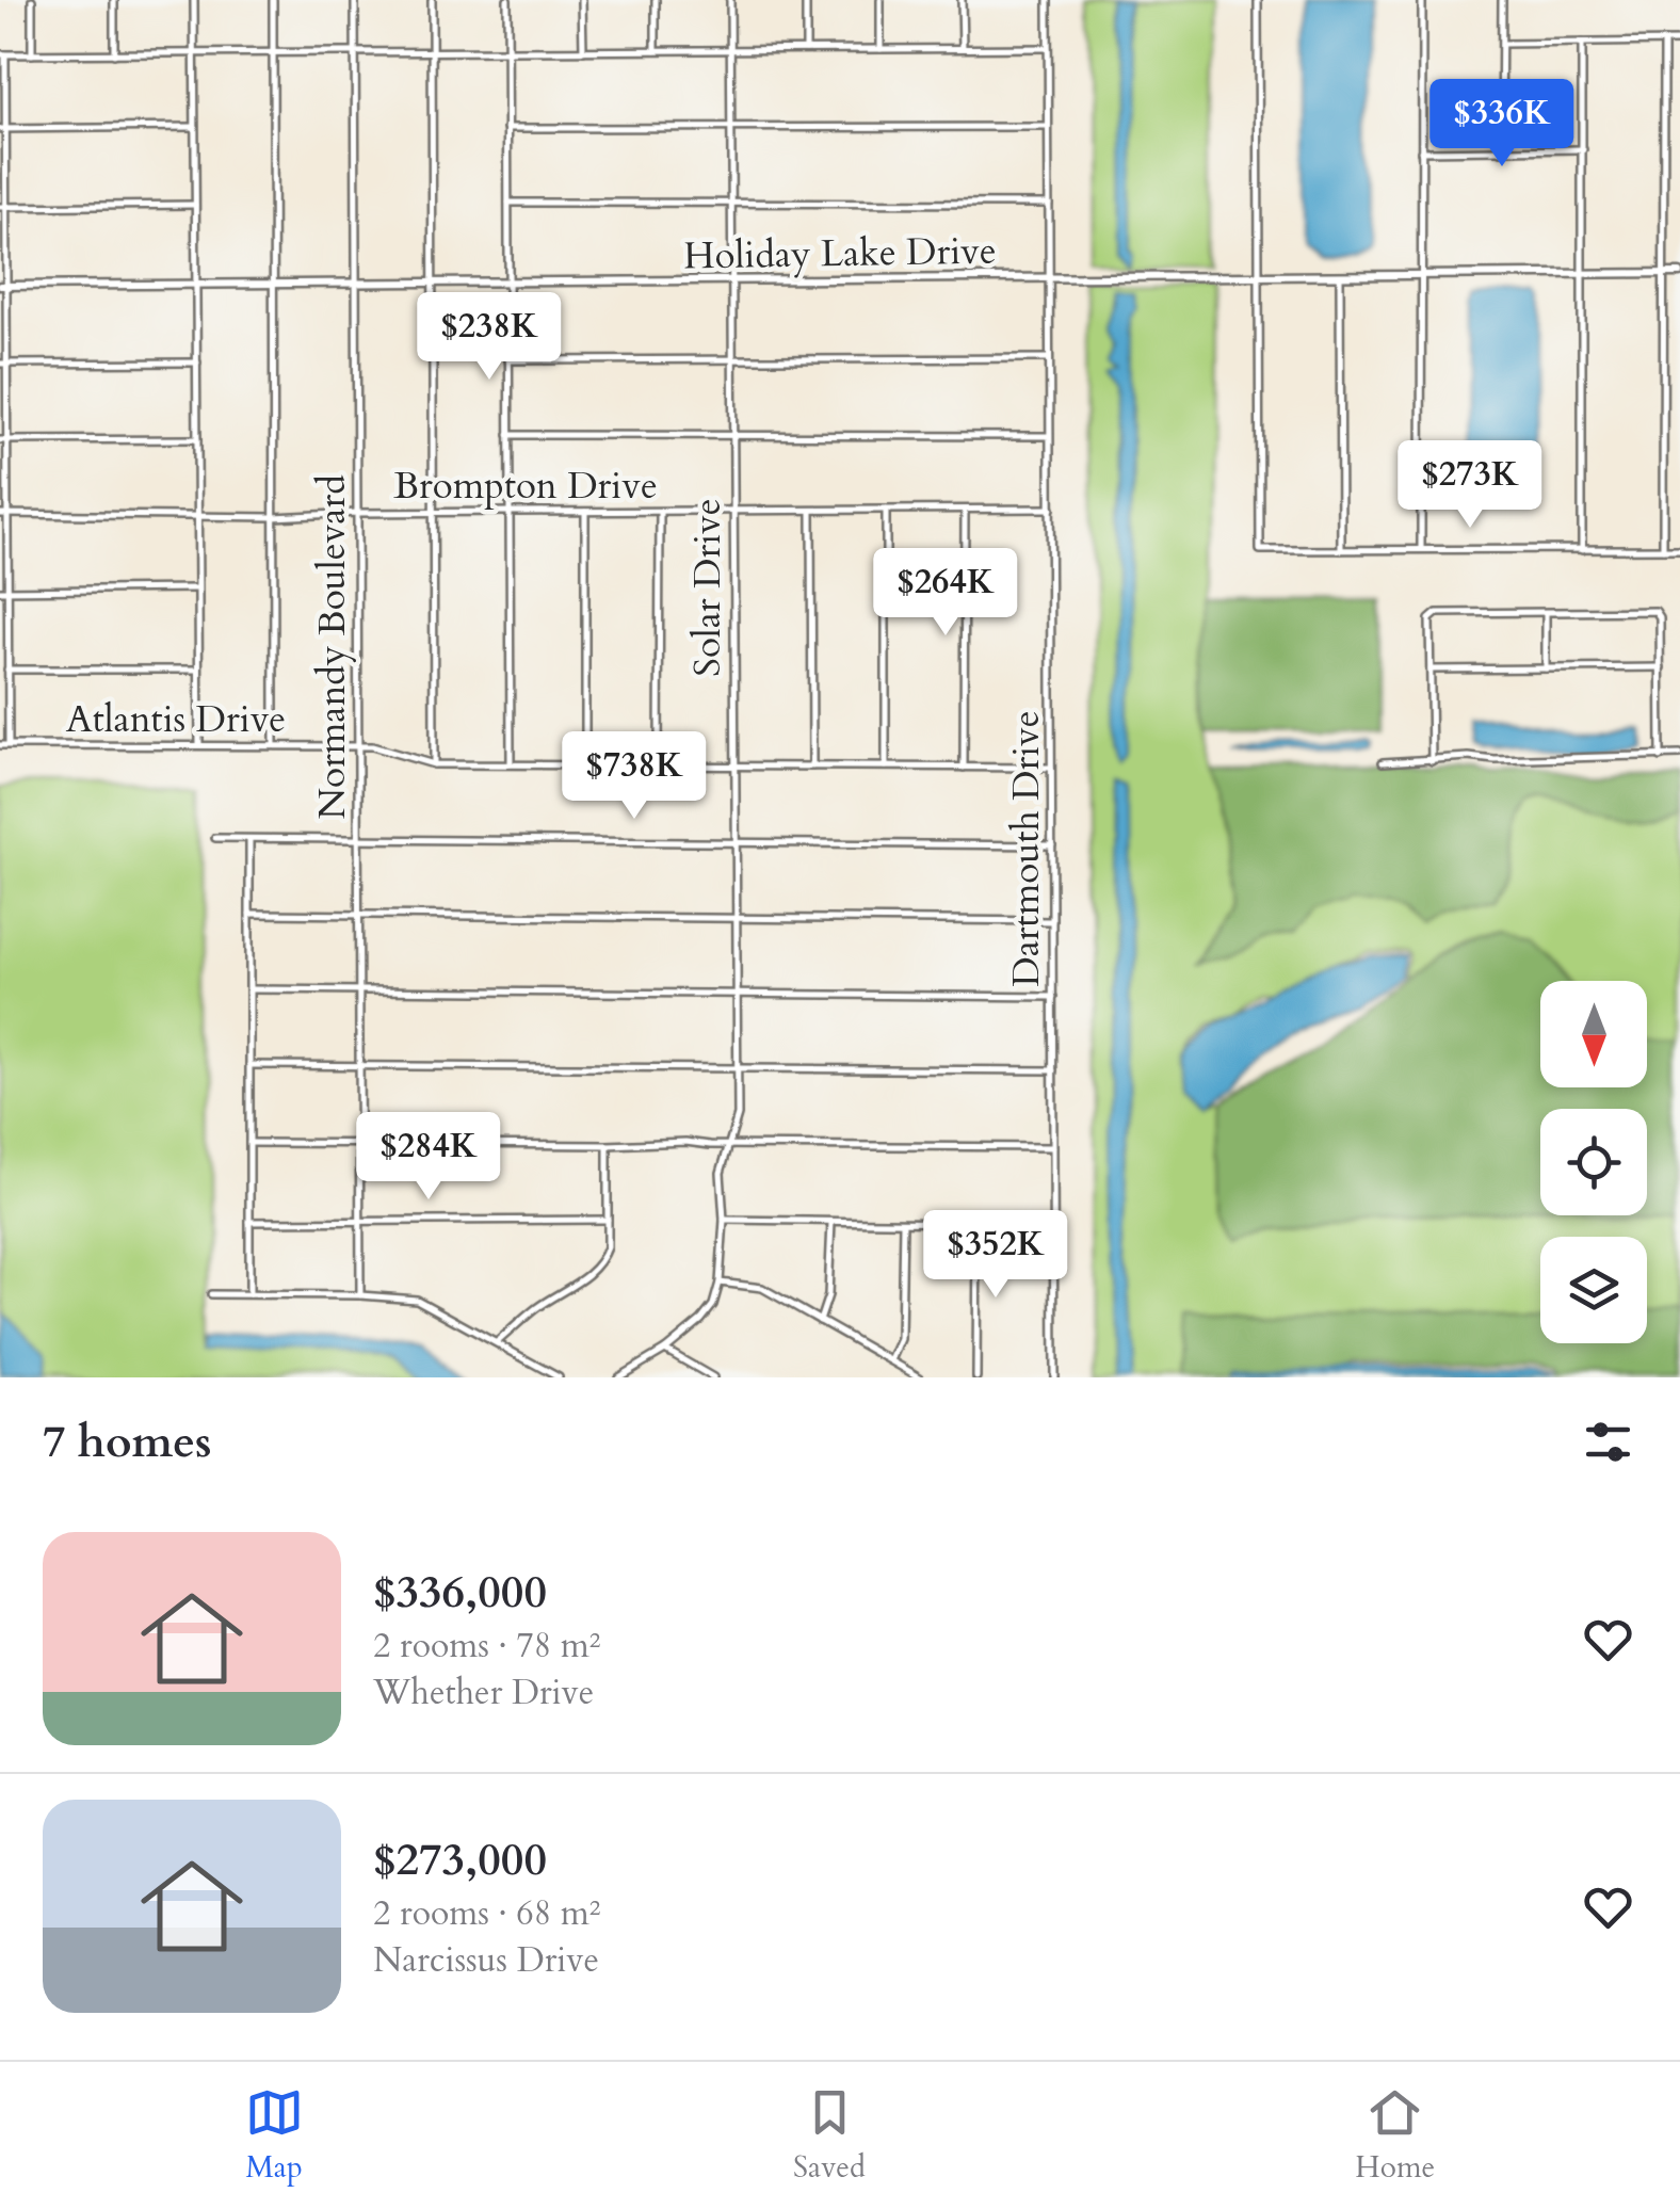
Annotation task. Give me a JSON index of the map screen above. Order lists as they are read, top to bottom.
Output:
{
  "streets": {
    "street": [
      "Holiday Lake Drive",
      "Brompton Drive",
      "Solar Drive",
      "Normandy Boulevard",
      "Atlantis Drive",
      "Dartmouth Drive"
    ]
  },
  "crossings": [
    ["Holiday Lake Drive", "Solar Drive"],
    ["Holiday Lake Drive", "Normandy Boulevard"],
    ["Holiday Lake Drive", "Dartmouth Drive"],
    ["Brompton Drive", "Solar Drive"],
    ["Brompton Drive", "Normandy Boulevard"],
    ["Brompton Drive", "Dartmouth Drive"],
    ["Solar Drive", "Atlantis Drive"],
    ["Normandy Boulevard", "Atlantis Drive"],
    ["Atlantis Drive", "Dartmouth Drive"]
  ],
  "north": "bottom",
  "page": {
    "price": [
      "$336K",
      "$238K",
      "$273K",
      "$264K",
      "$738K",
      "$284K",
      "$352K"
    ],
    "heading": "7 homes",
    "list": [
      {
        "name": "$336,000",
        "note": "2 rooms · 78 m² · Whether Drive"
      },
      {
        "name": "$273,000",
        "note": "2 rooms · 68 m² · Narcissus Drive"
      }
    ],
    "tabs": ["Map", "Saved", "Home"]
  }
}
